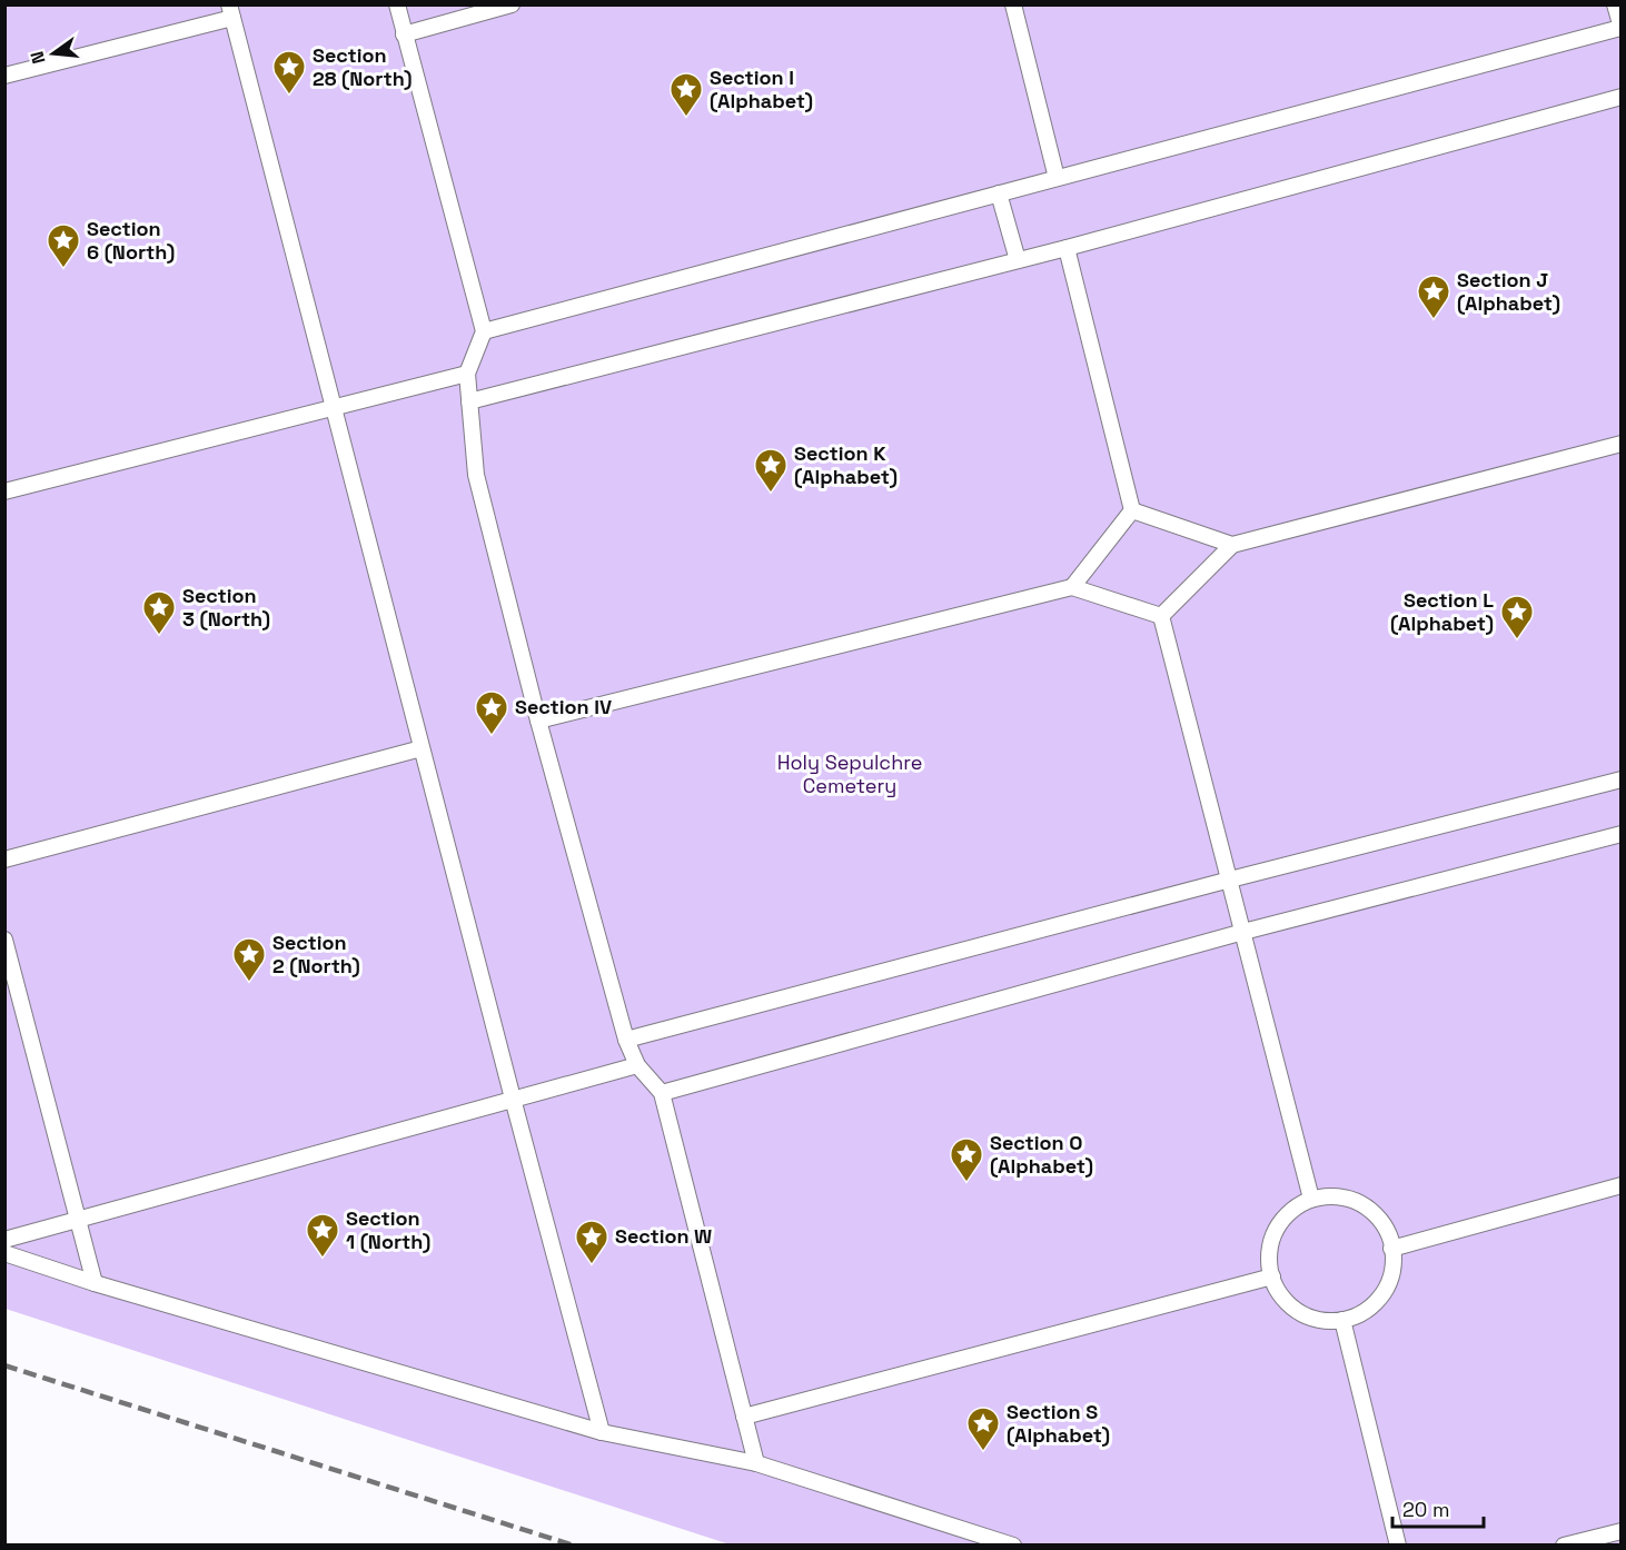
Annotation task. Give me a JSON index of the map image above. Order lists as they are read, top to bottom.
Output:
{
  "parks": ["Holy Sepulchre Cemetery"],
  "places": {
    "place": [
      "Section 28 (North)",
      "Section I (Alphabet)",
      "Section 6 (North)",
      "Section J (Alphabet)",
      "Section K (Alphabet)",
      "Section 3 (North)",
      "Section L (Alphabet)",
      "Section IV",
      "Section 2 (North)",
      "Section O (Alphabet)",
      "Section 1 (North)",
      "Section W",
      "Section S (Alphabet)"
    ]
  },
  "scale_bar": "20 m",
  "north": "left"
}
